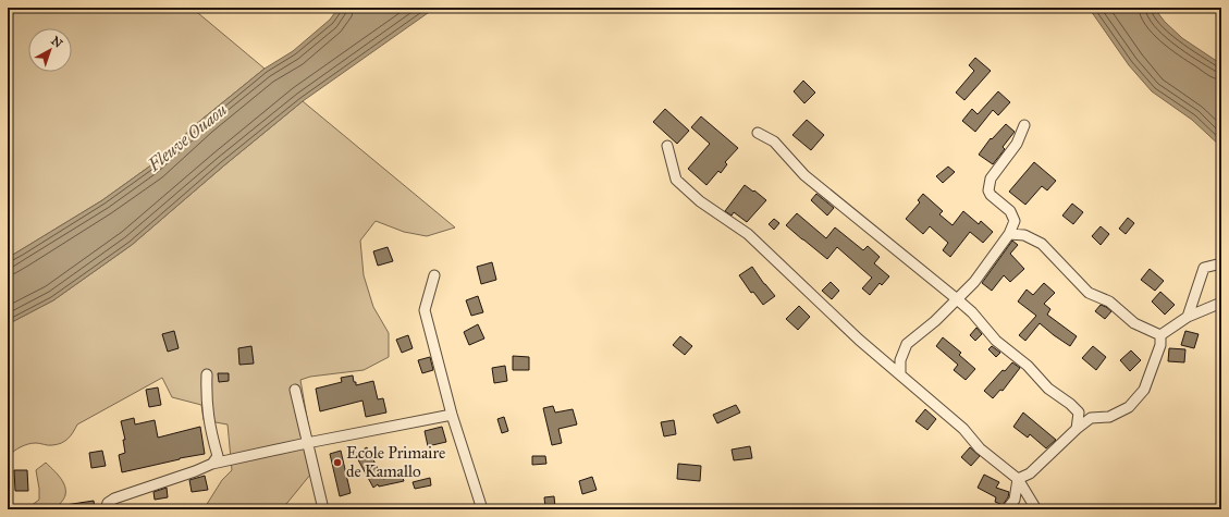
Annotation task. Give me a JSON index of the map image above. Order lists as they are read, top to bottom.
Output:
{
  "water": ["Fleuve Ouaou"],
  "places": ["Ecole Primaire de Kamallo"],
  "north": "top right"
}
